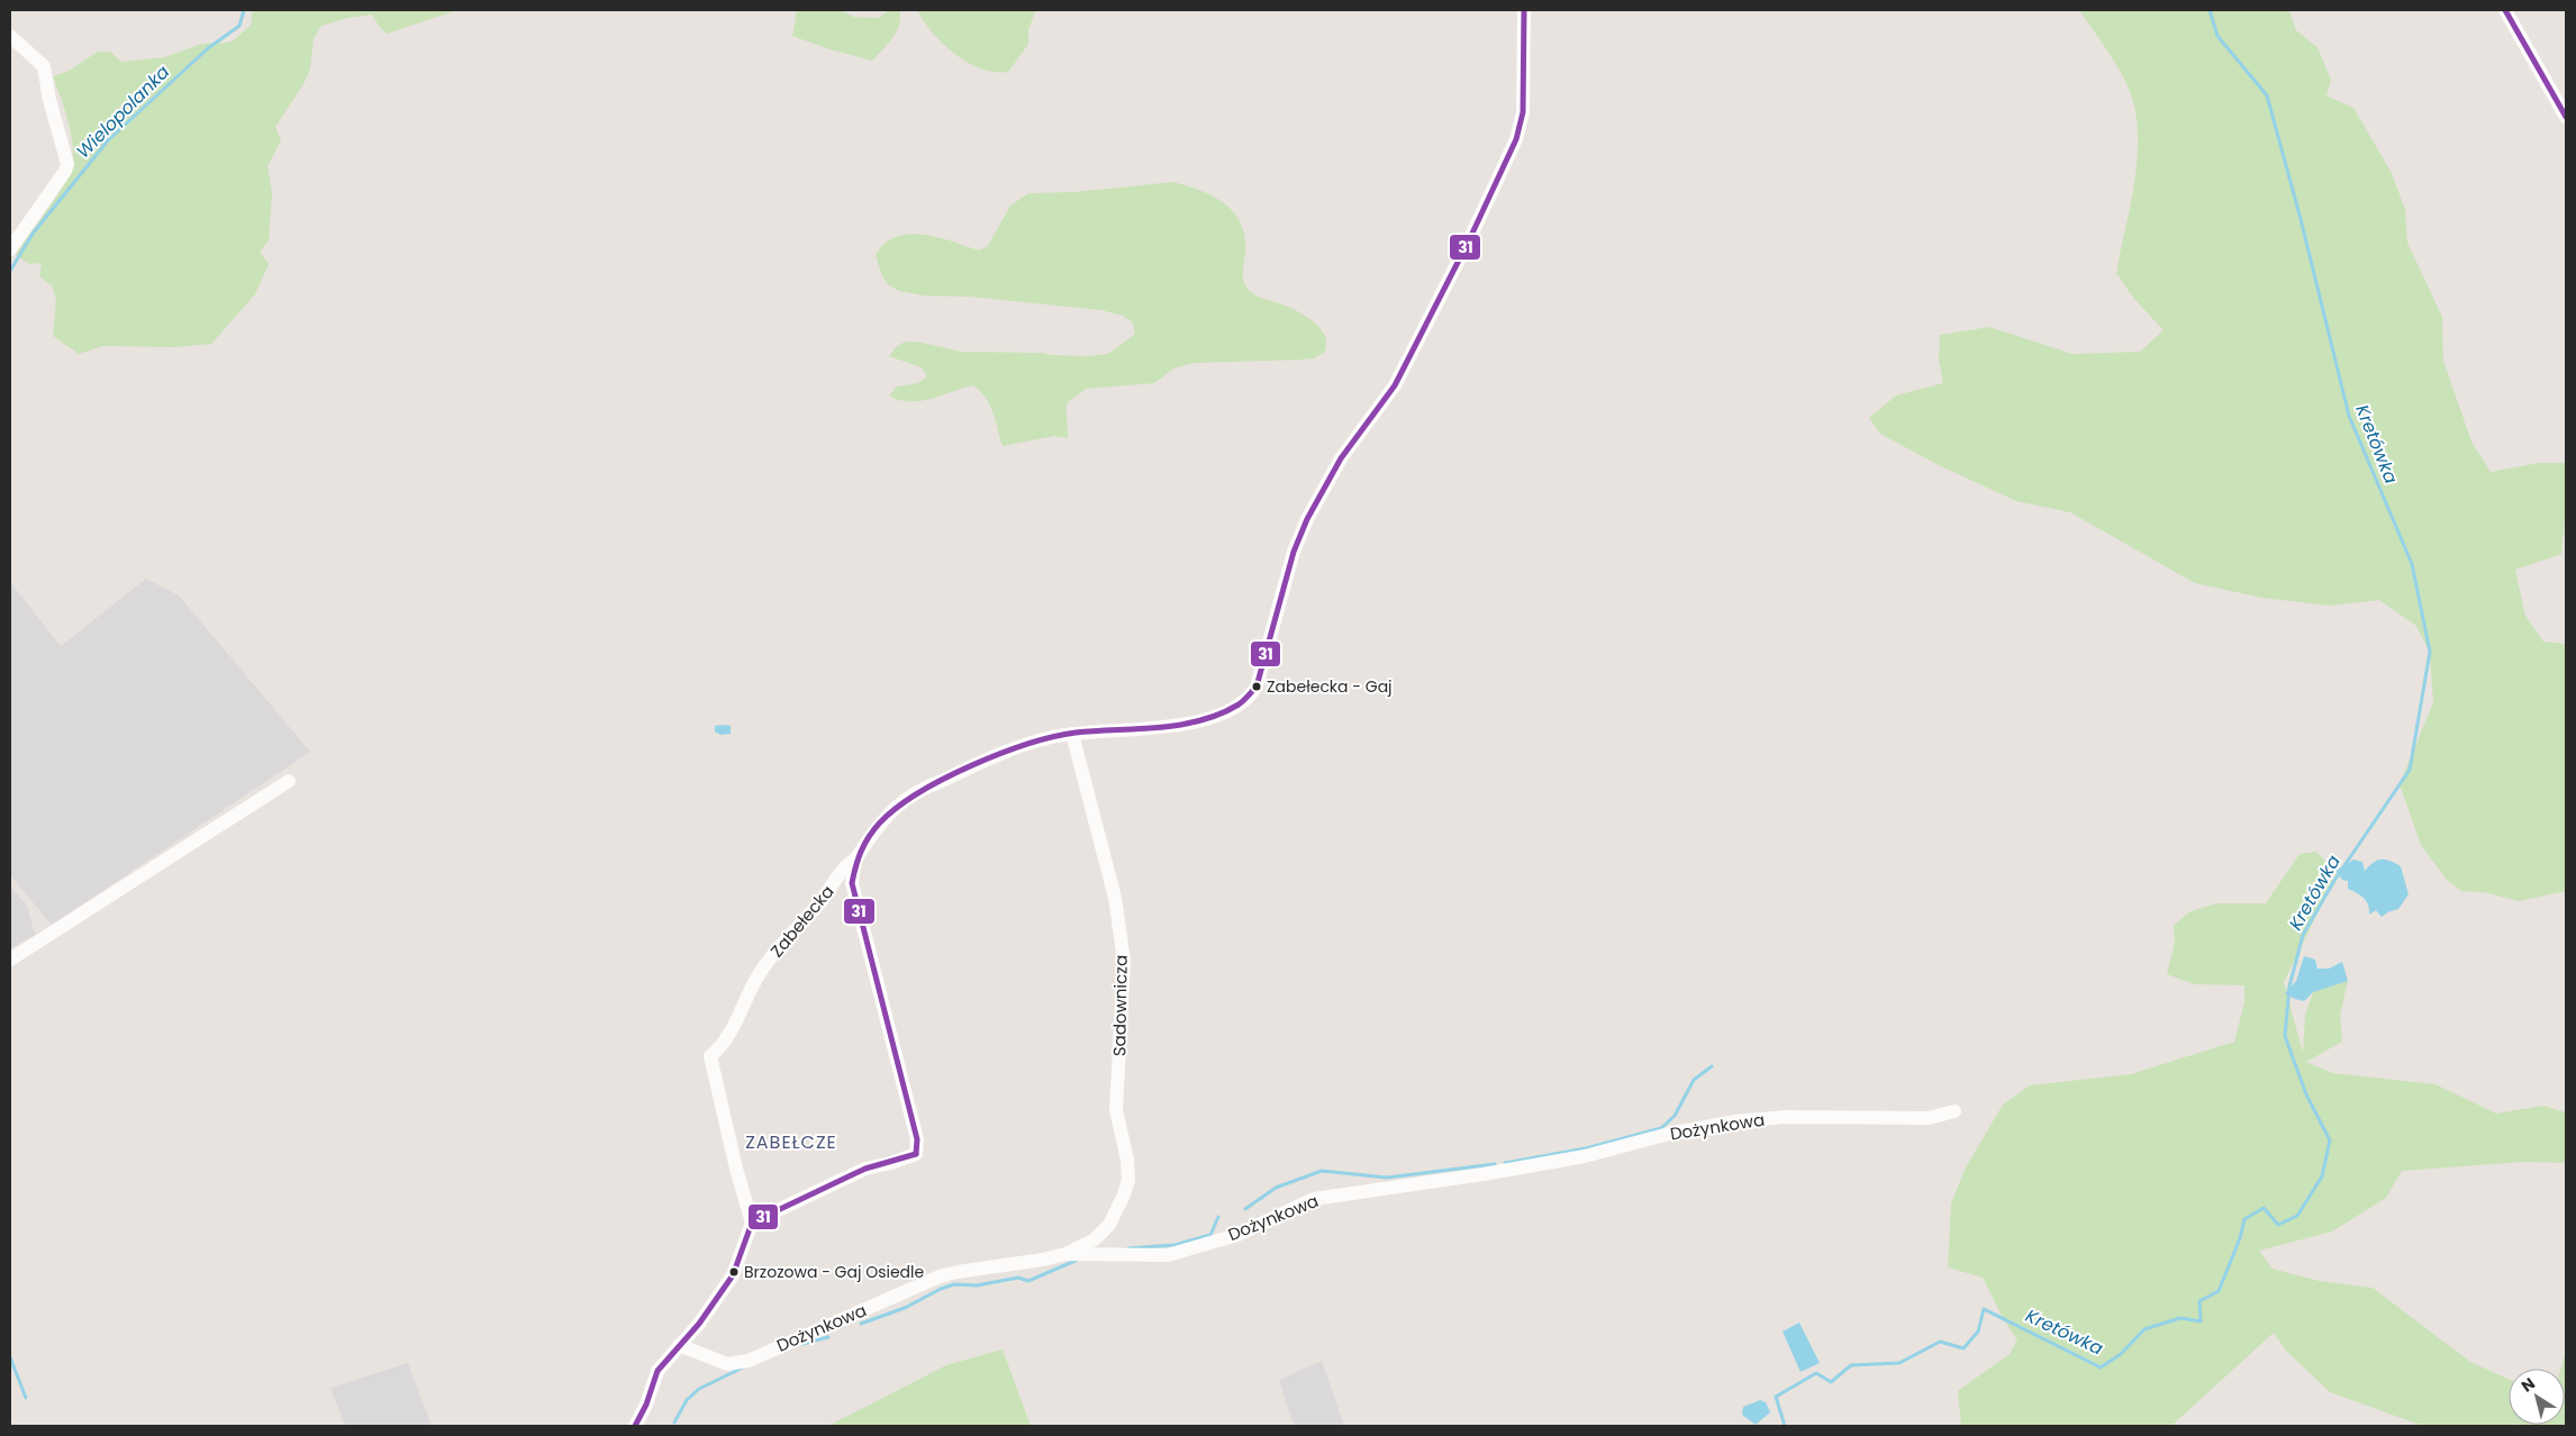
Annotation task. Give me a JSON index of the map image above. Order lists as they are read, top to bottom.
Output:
{
  "streets": {
    "street": ["Zabełecka", "Sadownicza", "Dożynkowa"]
  },
  "crossings": [
    ["Zabełecka", "Sadownicza"],
    ["Sadownicza", "Dożynkowa"]
  ],
  "districts": ["ZABEŁCZE"],
  "water": ["Wielopolanka", "Kretówka"],
  "places": ["Zabełecka - Gaj", "Brzozowa - Gaj Osiedle"],
  "lines": ["transit line 31"],
  "north": "top left"
}
